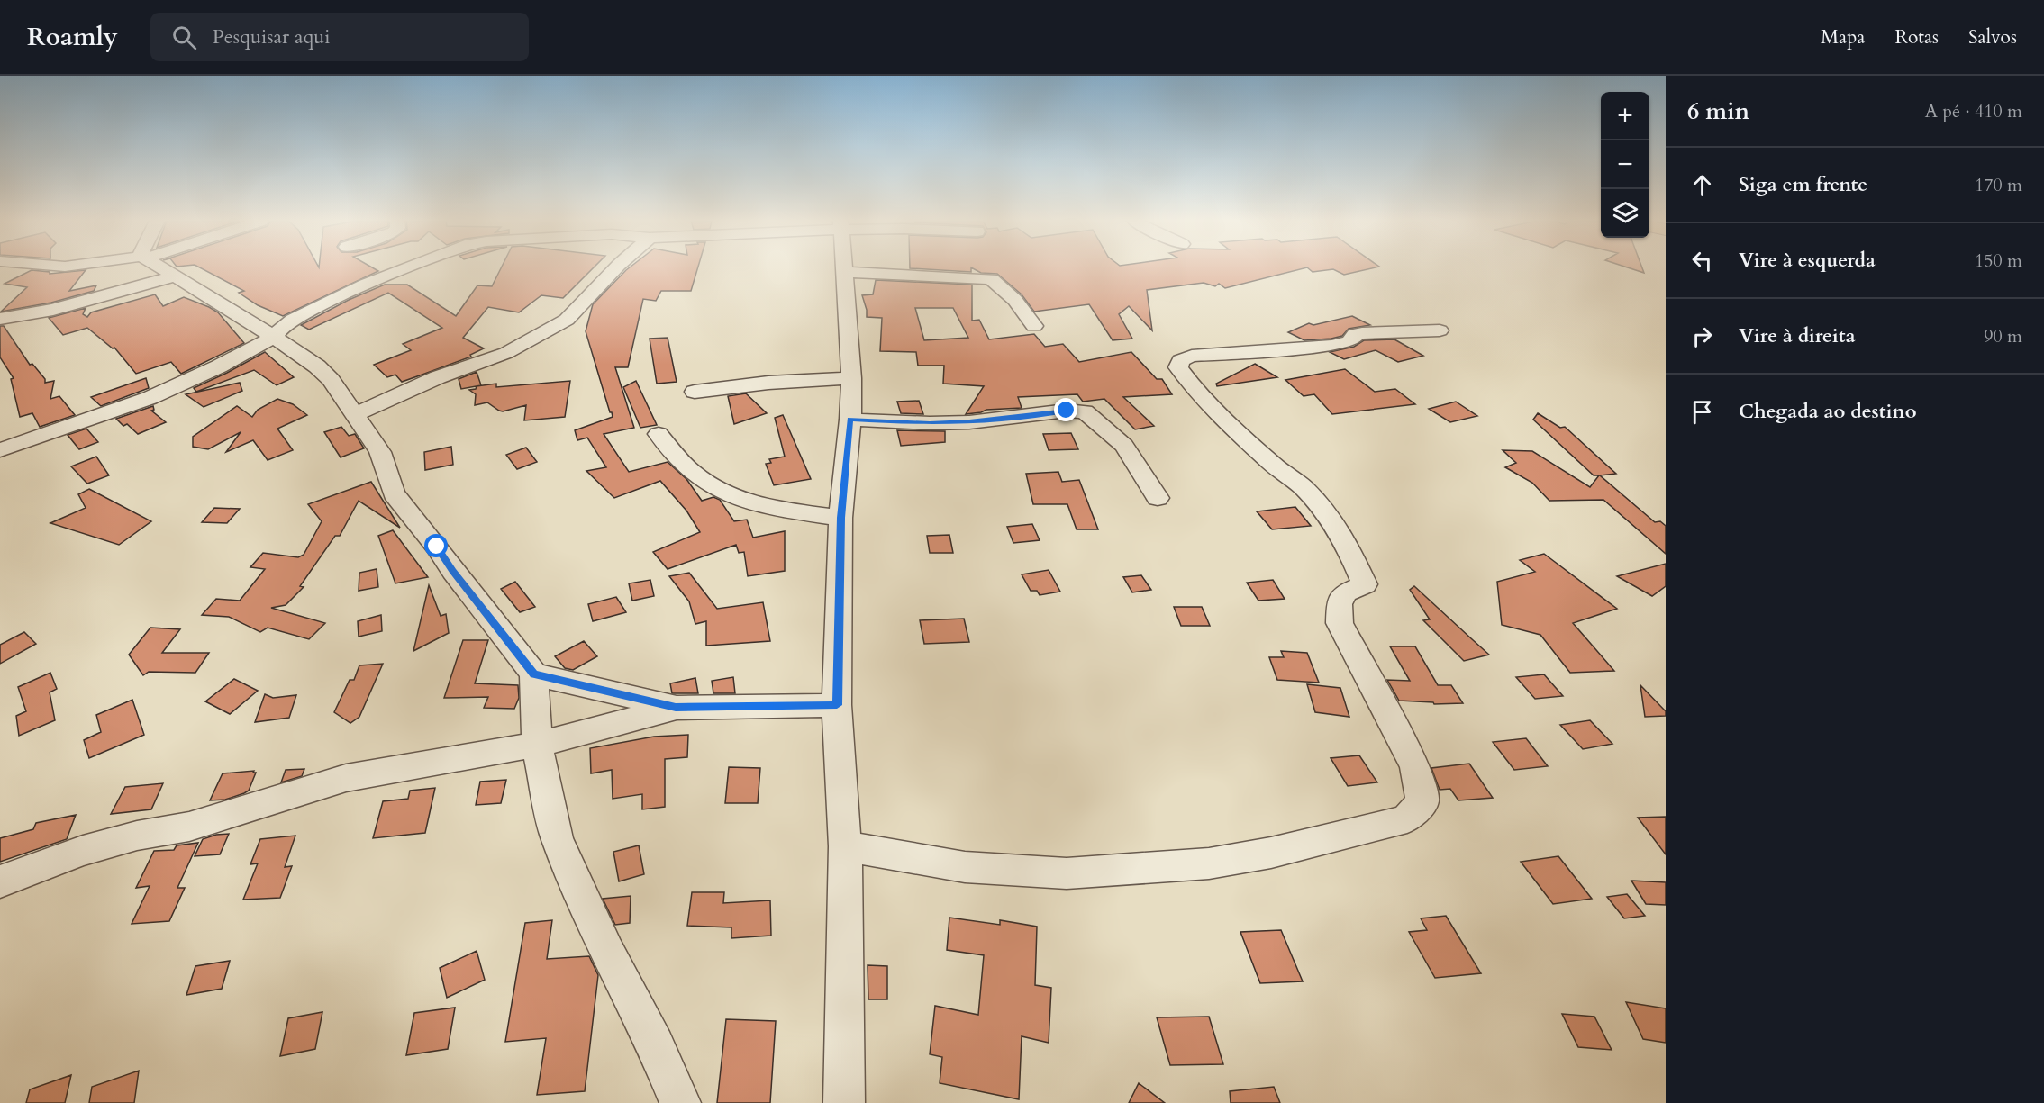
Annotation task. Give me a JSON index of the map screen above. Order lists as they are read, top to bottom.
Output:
{
  "page": {
    "header": "Roamly",
    "search": "Pesquisar aqui",
    "nav": ["Mapa", "Rotas", "Salvos"],
    "heading": ["6 min", "A pé · 410 m"],
    "map_buttons": ["+", "−"],
    "list": [
      ["Siga em frente", "170 m"],
      ["Vire à esquerda", "150 m"],
      ["Vire à direita", "90 m"],
      "Chegada ao destino"
    ]
  }
}
